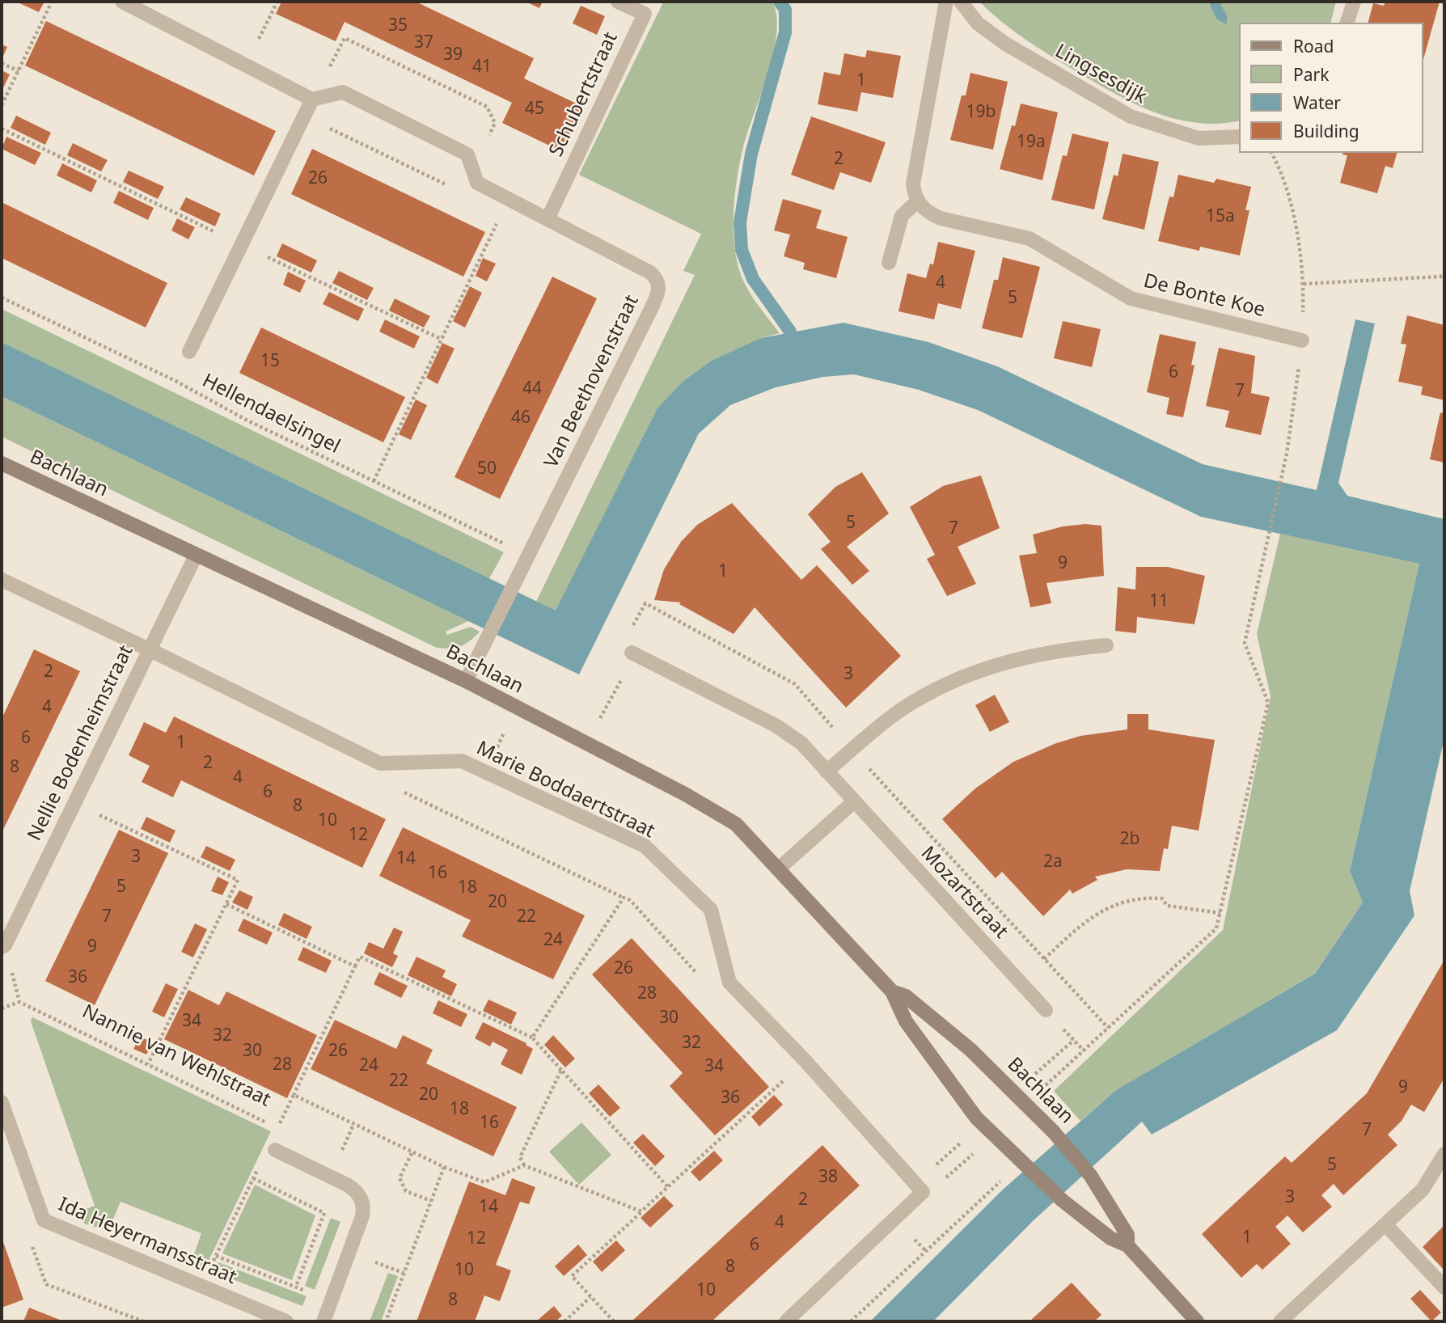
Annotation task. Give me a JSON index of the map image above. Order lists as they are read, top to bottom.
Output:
{
  "streets": {
    "street": [
      "Lingsesdijk",
      "Schubertstraat",
      "De Bonte Koe",
      "Van Beethovenstraat",
      "Bachlaan",
      "Nellie Bodenheimstraat",
      "Marie Boddaertstraat",
      "Mozartstraat",
      "Ida Heyermansstraat"
    ],
    "path": ["Hellendaelsingel", "Nannie van Wehlstraat"]
  },
  "crossings": [
    ["Schubertstraat", "Van Beethovenstraat"],
    ["Van Beethovenstraat", "Hellendaelsingel"],
    ["Van Beethovenstraat", "Bachlaan"],
    ["Bachlaan", "Nellie Bodenheimstraat"],
    ["Nellie Bodenheimstraat", "Marie Boddaertstraat"]
  ],
  "house_numbers": [
    "35",
    "37",
    "39",
    "41",
    "1",
    "45",
    "19b",
    "19a",
    "2",
    "26",
    "15a",
    "4",
    "5",
    "15",
    "6",
    "44",
    "7",
    "46",
    "50",
    "5",
    "7",
    "9",
    "1",
    "11",
    "2",
    "3",
    "4",
    "6",
    "1",
    "2",
    "8",
    "4",
    "6",
    "8",
    "10",
    "12",
    "2b",
    "3",
    "14",
    "2a",
    "16",
    "5",
    "18",
    "20",
    "7",
    "22",
    "24",
    "9",
    "26",
    "36",
    "28",
    "30",
    "34",
    "32",
    "32",
    "30",
    "26",
    "28",
    "24",
    "34",
    "22",
    "9",
    "20",
    "36",
    "18",
    "16",
    "7",
    "5",
    "38",
    "3",
    "2",
    "14",
    "4",
    "1",
    "12",
    "6",
    "8",
    "10",
    "10",
    "8"
  ],
  "legend": [
    "Road",
    "Park",
    "Water",
    "Building"
  ]
}
